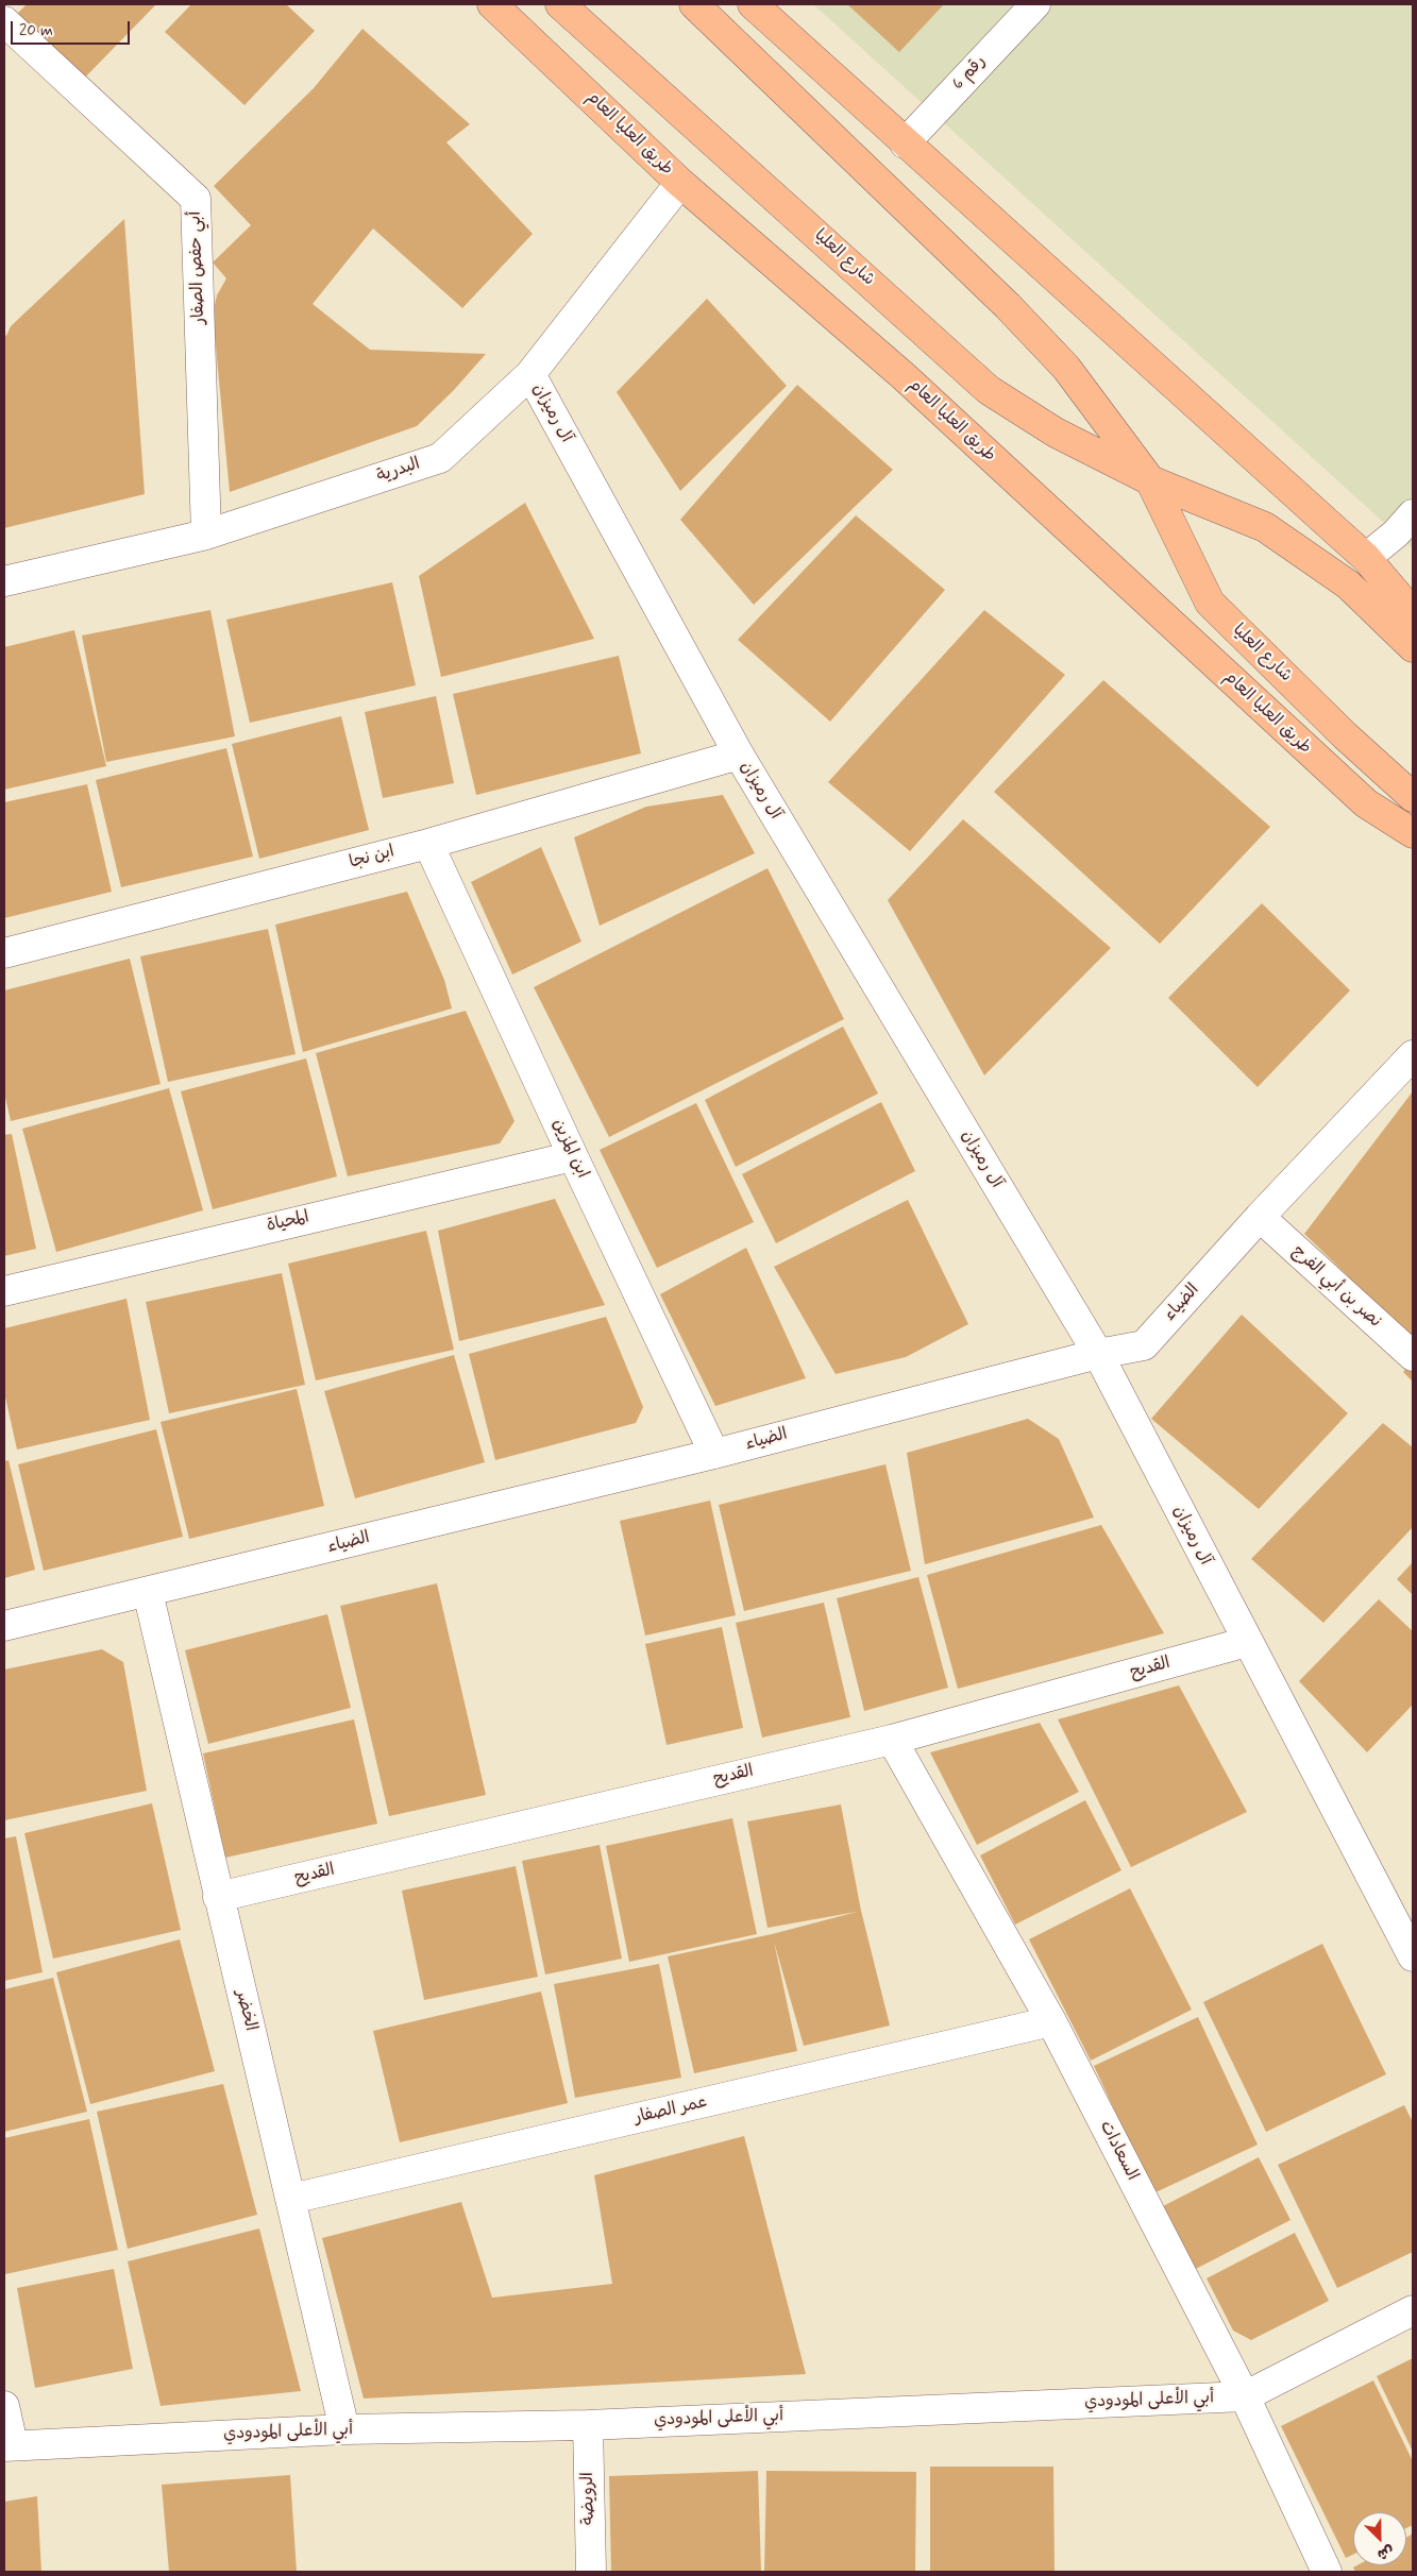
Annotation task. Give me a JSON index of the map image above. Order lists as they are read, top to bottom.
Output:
{
  "streets": {
    "main road": ["طريق العليا العام", "شارع العليا"],
    "street": [
      "رقم 6",
      "أبي حفص الصفار",
      "آل رميزان",
      "البدرية",
      "ابن نجا",
      "ابن المزين",
      "المحياة",
      "نصر بن أبي الفرج",
      "الضياء",
      "القديح",
      "الخضر",
      "عمر الصفار",
      "السعادات",
      "أبي الأعلى المودودي",
      "الرويضة"
    ]
  },
  "crossings": [
    ["طريق العليا العام", "البدرية"],
    ["أبي حفص الصفار", "البدرية"],
    ["آل رميزان", "البدرية"],
    ["آل رميزان", "ابن نجا"],
    ["آل رميزان", "الضياء"],
    ["آل رميزان", "القديح"],
    ["ابن نجا", "ابن المزين"],
    ["ابن المزين", "المحياة"],
    ["ابن المزين", "الضياء"],
    ["نصر بن أبي الفرج", "الضياء"],
    ["الضياء", "الخضر"],
    ["القديح", "الخضر"],
    ["القديح", "السعادات"],
    ["الخضر", "عمر الصفار"],
    ["الخضر", "أبي الأعلى المودودي"],
    ["عمر الصفار", "السعادات"],
    ["السعادات", "أبي الأعلى المودودي"],
    ["أبي الأعلى المودودي", "الرويضة"]
  ],
  "scale_bar": "20 m",
  "north": "bottom right"
}
